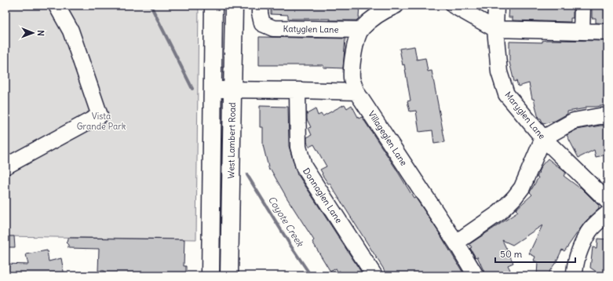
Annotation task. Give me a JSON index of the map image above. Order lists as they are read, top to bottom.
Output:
{
  "streets": {
    "main road": ["West Lambert Road"],
    "street": [
      "Katyglen Lane",
      "Maryglen Lane",
      "Villageglen Lane",
      "Donnaglen Lane"
    ]
  },
  "crossings": [
    ["Katyglen Lane", "Villageglen Lane"]
  ],
  "water": ["Coyote Creek"],
  "parks": ["Vista Grande Park"],
  "scale_bar": "50 m",
  "north": "right"
}
